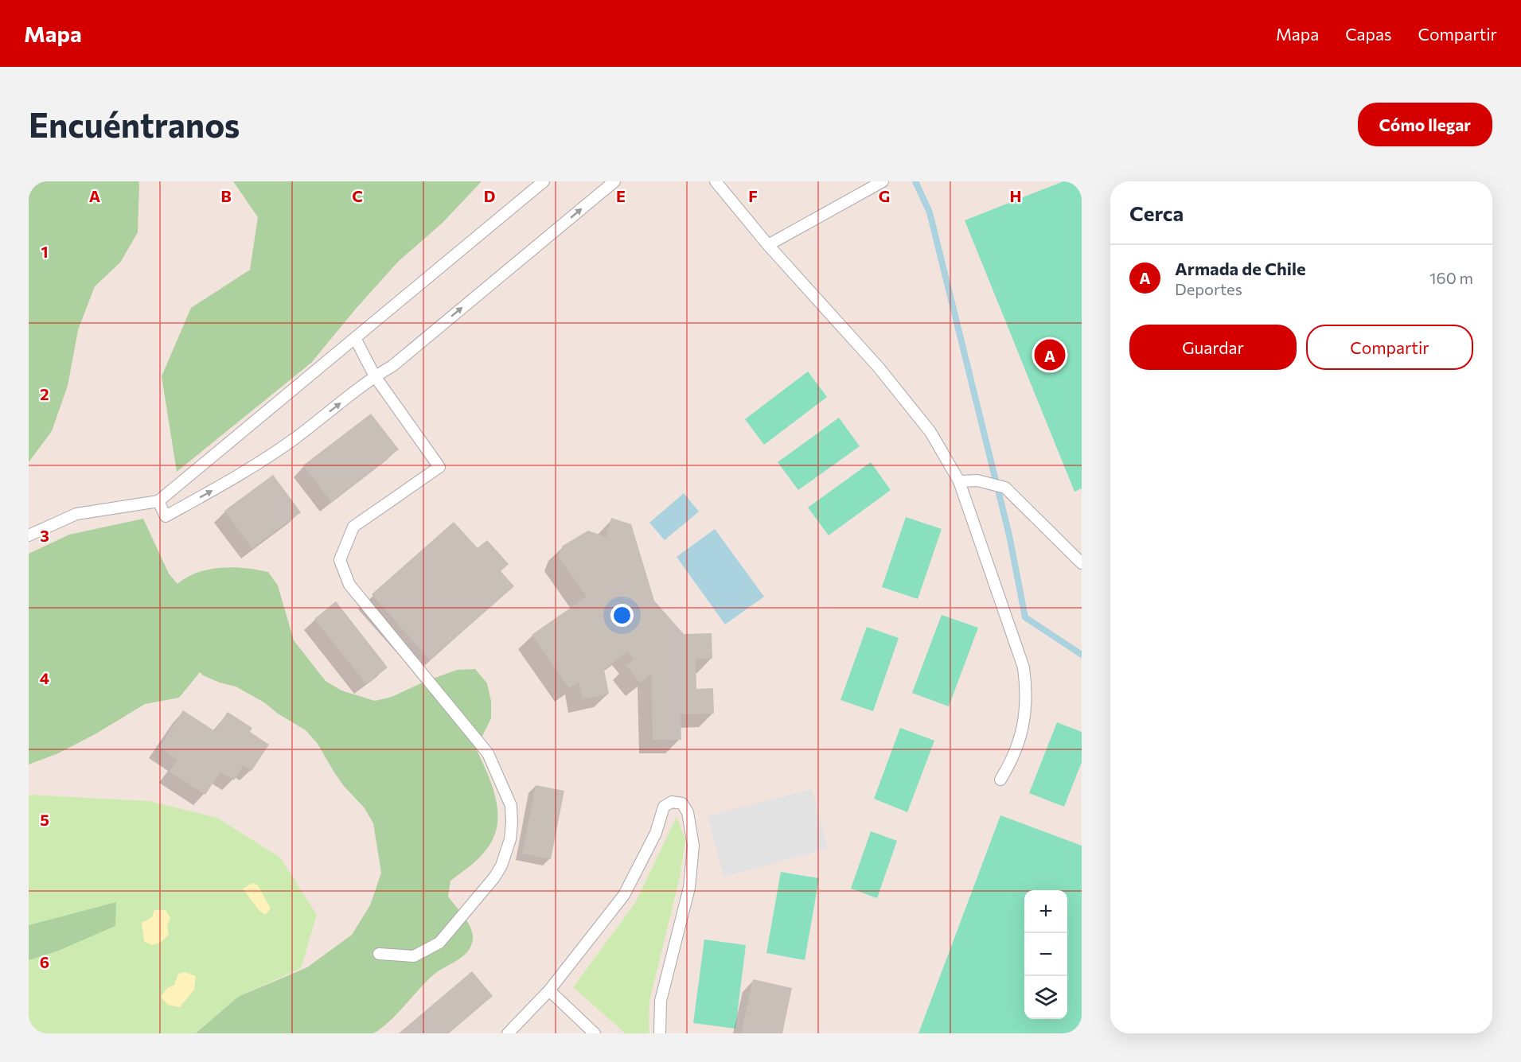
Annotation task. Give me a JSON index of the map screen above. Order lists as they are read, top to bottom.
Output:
{
  "page": {
    "header": "Mapa",
    "nav": ["Mapa", "Capas", "Compartir"],
    "buttons": [
      "Cómo llegar",
      ["Guardar", "Compartir"]
    ],
    "title": "Encuéntranos",
    "heading": "Cerca",
    "list": [
      {
        "mark": "A",
        "name": "Armada de Chile",
        "note": "Deportes",
        "value": "160 m"
      }
    ],
    "pins": "A",
    "map_buttons": ["+", "−"]
  },
  "grid": {
    "columns": [
      "A",
      "B",
      "C",
      "D",
      "E",
      "F",
      "G",
      "H"
    ],
    "rows": [
      "1",
      "2",
      "3",
      "4",
      "5",
      "6"
    ]
  }
}
